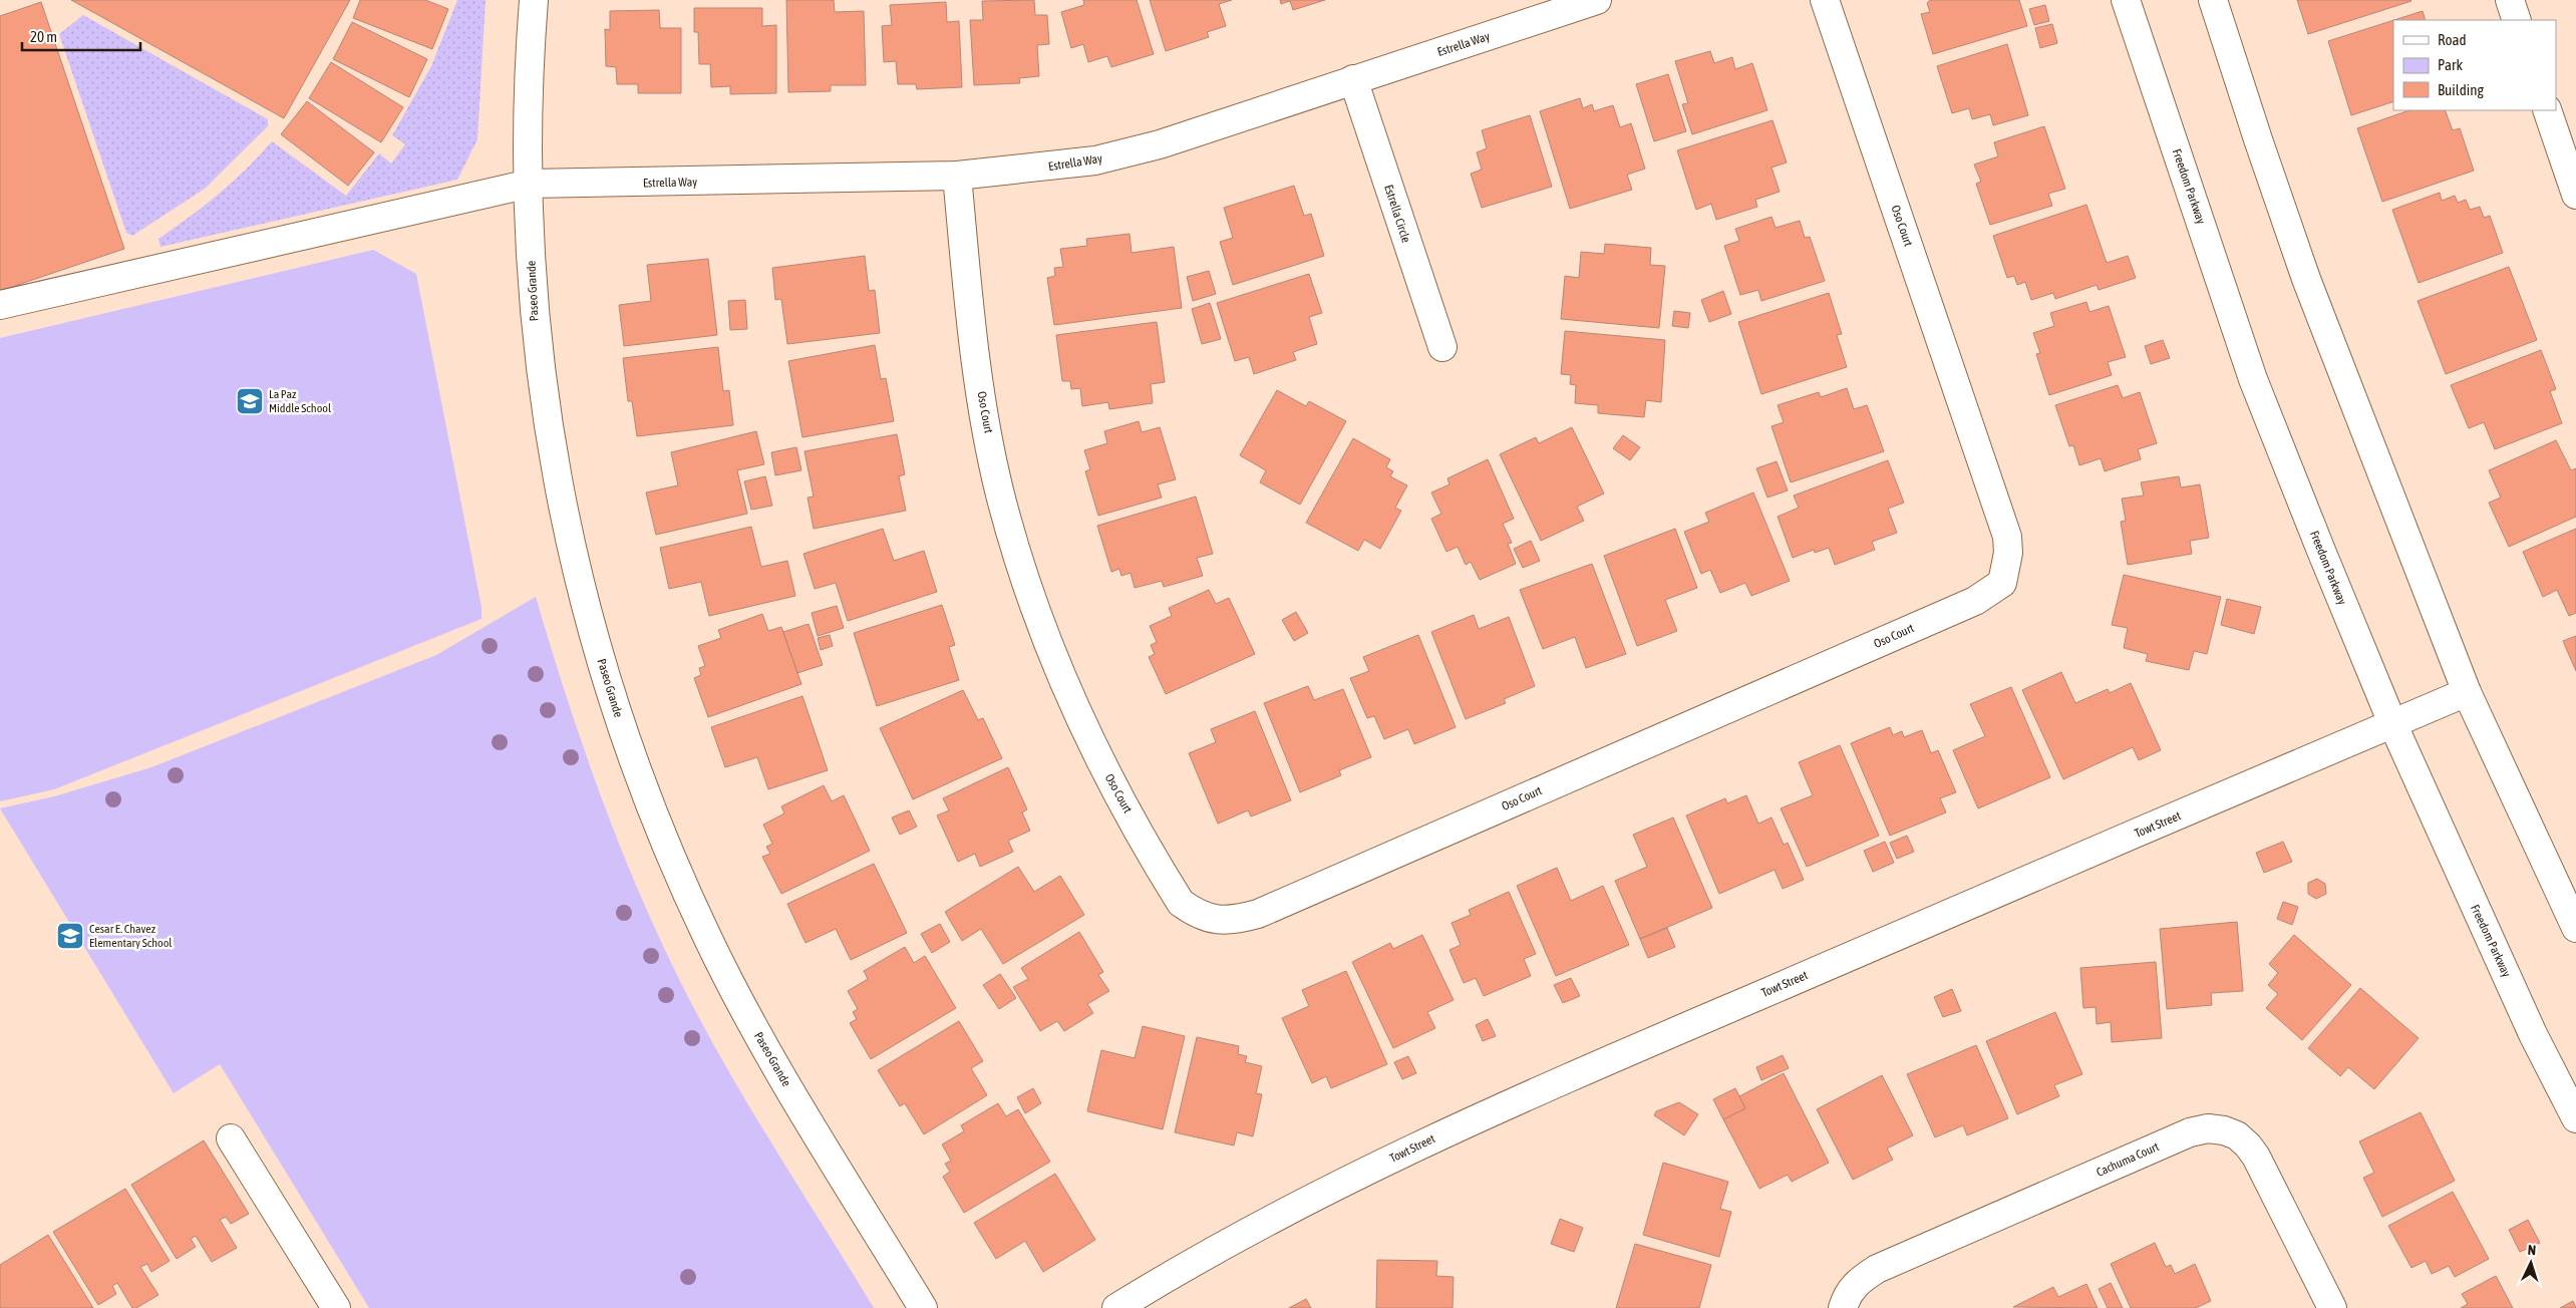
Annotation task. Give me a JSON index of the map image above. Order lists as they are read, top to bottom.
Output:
{
  "streets": {
    "street": [
      "Estrella Way",
      "Freedom Parkway",
      "Estrella Circle",
      "Oso Court",
      "Paseo Grande",
      "Towt Street",
      "Cachuma Court"
    ]
  },
  "crossings": [
    ["Estrella Way", "Estrella Circle"],
    ["Estrella Way", "Oso Court"],
    ["Estrella Way", "Paseo Grande"],
    ["Freedom Parkway", "Towt Street"]
  ],
  "places": {
    "school or university": ["La Paz Middle School", "Cesar E. Chavez Elementary School"]
  },
  "legend": ["Road", "Park", "Building"],
  "scale_bar": "20 m",
  "north": "top"
}
